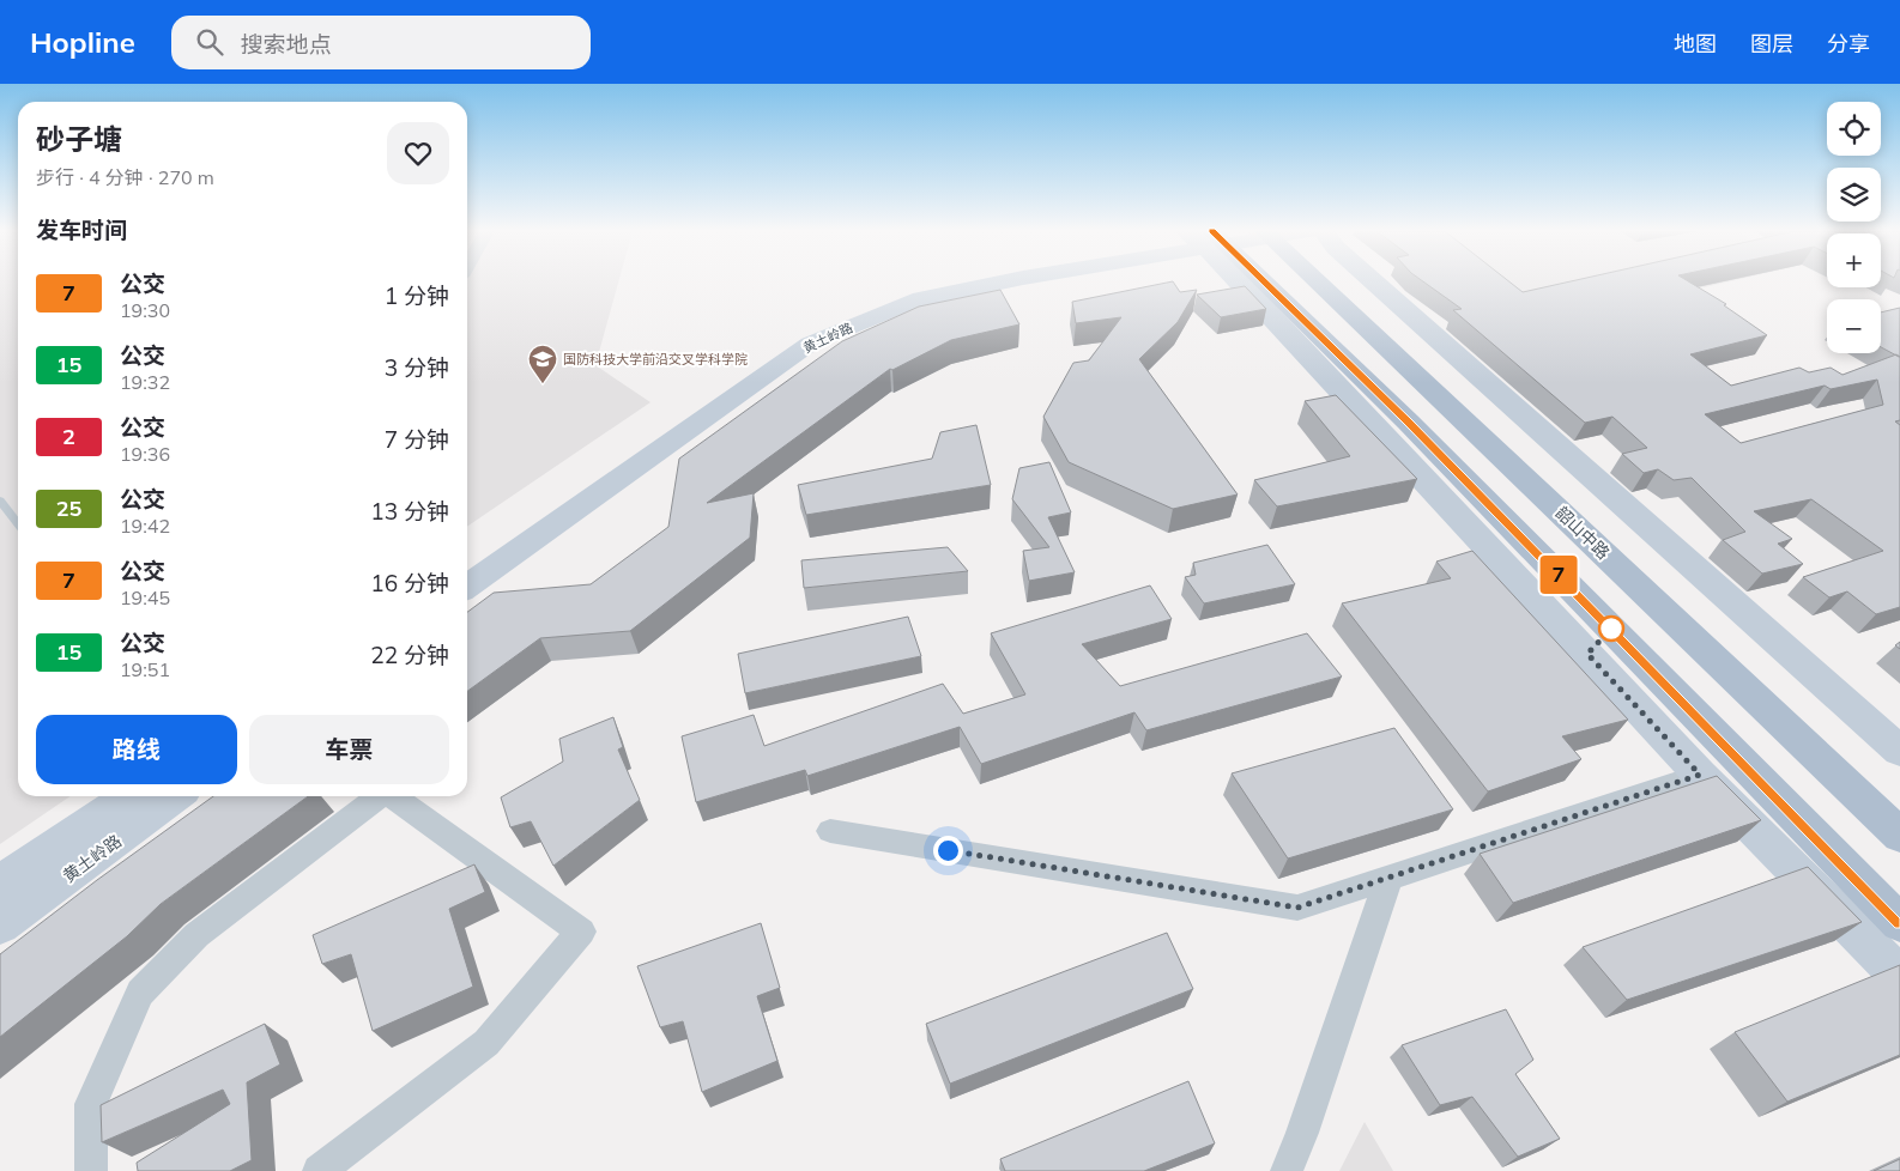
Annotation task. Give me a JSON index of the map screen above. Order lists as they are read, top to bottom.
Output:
{
  "streets": {
    "main road": ["韶山中路"],
    "street": ["黄土岭路"]
  },
  "places": {
    "school or university": ["国防科技大学前沿交叉学科学院"]
  },
  "lines": ["bus line 7"],
  "page": {
    "header": "Hopline",
    "search": "搜索地点",
    "nav": ["地图", "图层", "分享"],
    "on_map": "7",
    "map_buttons": ["+", "−"],
    "heading": [
      ["砂子塘", "步行 · 4 分钟 · 270 m"],
      "发车时间"
    ],
    "list": [
      {
        "mark": "7",
        "name": "公交",
        "note": "19:30",
        "value": "1 分钟"
      },
      {
        "mark": "15",
        "name": "公交",
        "note": "19:32",
        "value": "3 分钟"
      },
      {
        "mark": "2",
        "name": "公交",
        "note": "19:36",
        "value": "7 分钟"
      },
      {
        "mark": "25",
        "name": "公交",
        "note": "19:42",
        "value": "13 分钟"
      },
      {
        "mark": "7",
        "name": "公交",
        "note": "19:45",
        "value": "16 分钟"
      },
      {
        "mark": "15",
        "name": "公交",
        "note": "19:51",
        "value": "22 分钟"
      }
    ],
    "buttons": ["路线", "车票"]
  }
}
